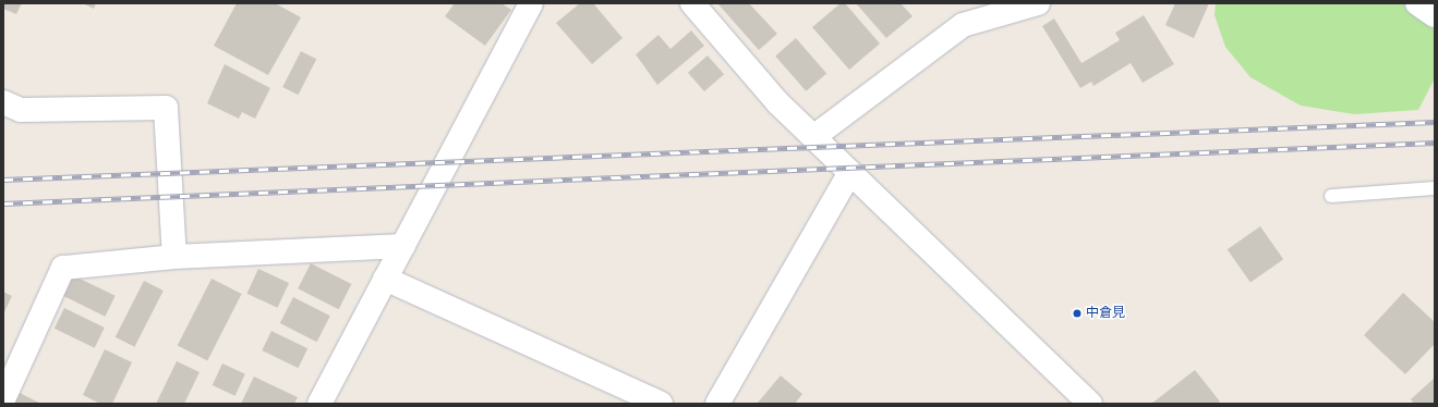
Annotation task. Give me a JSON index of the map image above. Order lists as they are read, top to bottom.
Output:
{
  "places": ["中倉見"]
}
